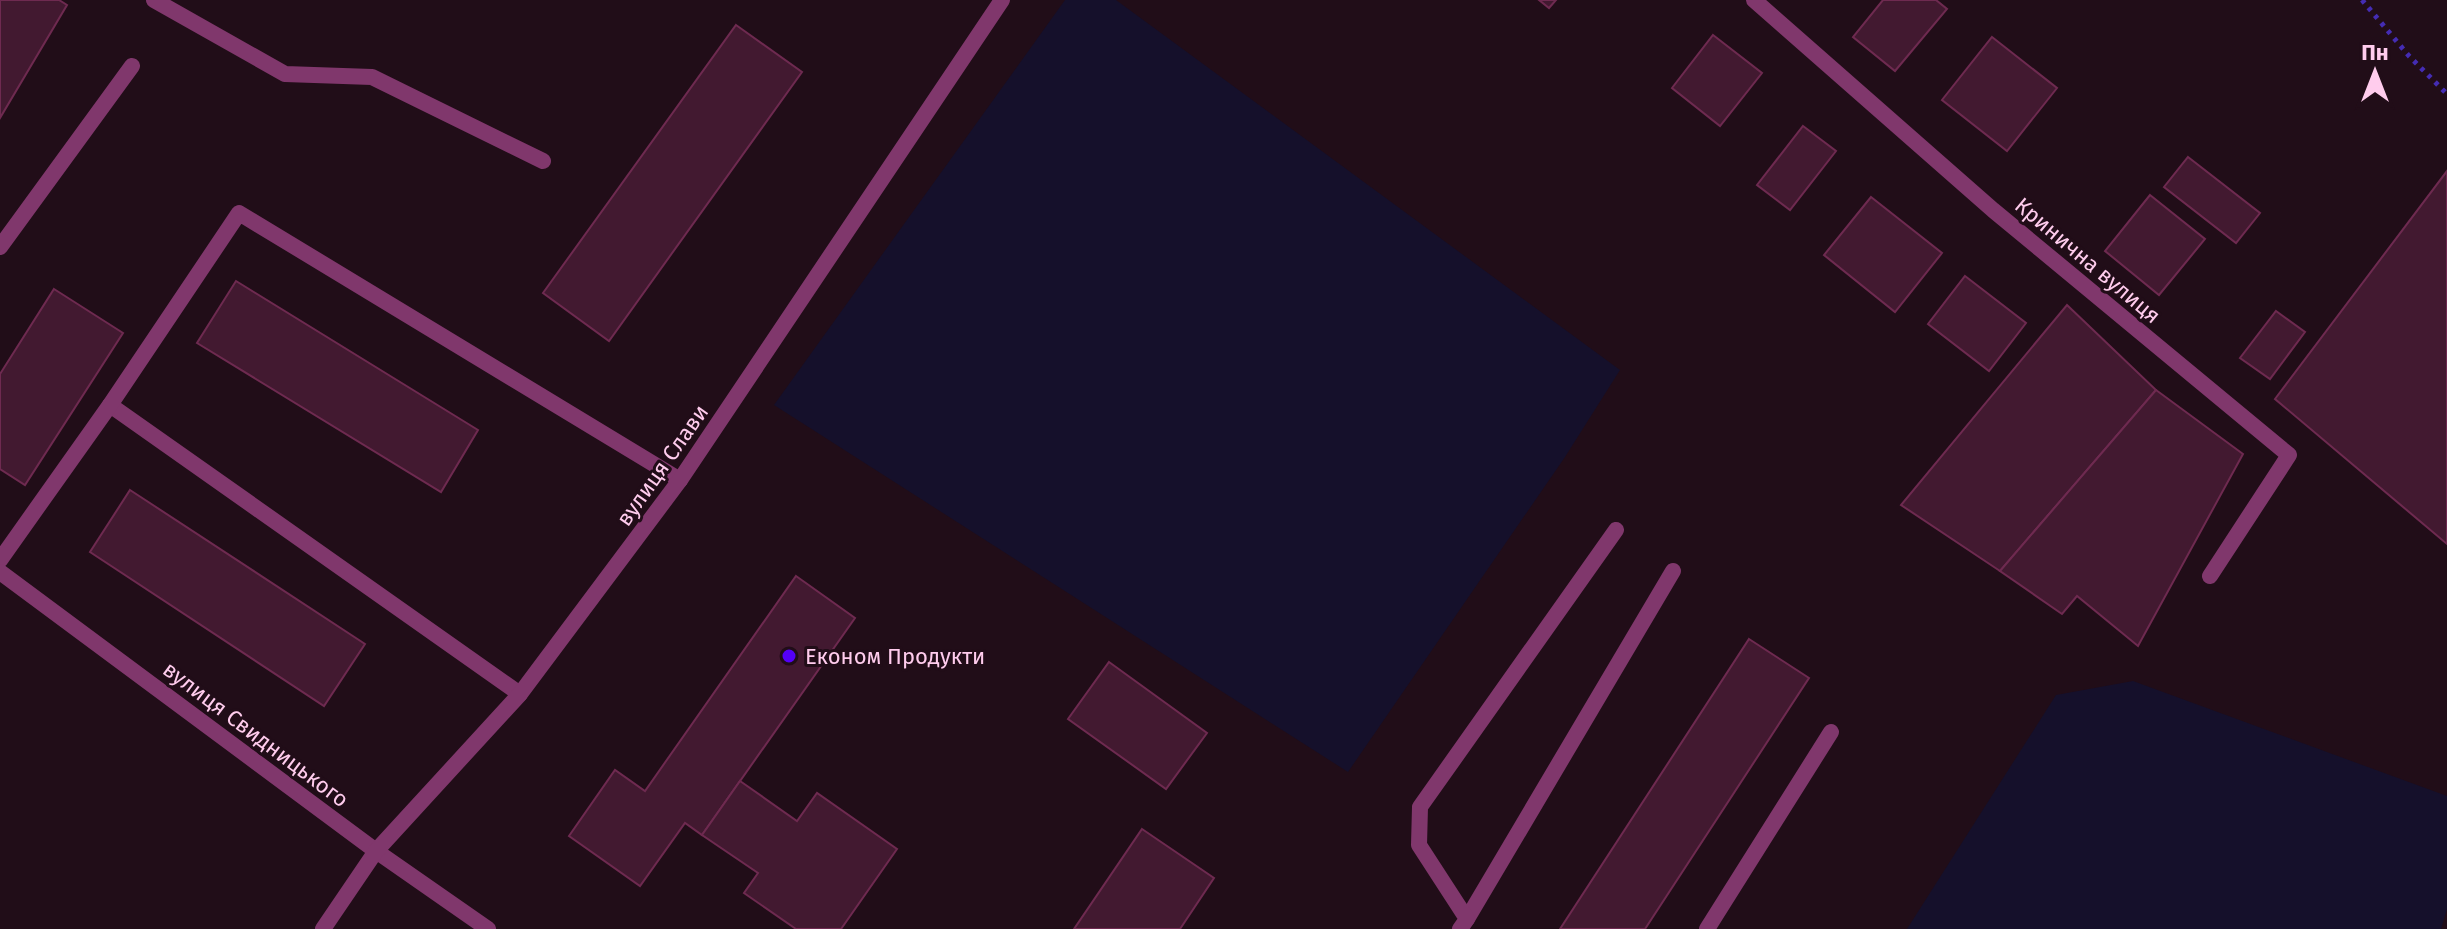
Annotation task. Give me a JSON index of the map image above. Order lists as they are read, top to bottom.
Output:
{
  "streets": {
    "street": ["Кринична вулиця", "вулиця Слави", "вулиця Свидницького"]
  },
  "crossings": [
    ["вулиця Слави", "вулиця Свидницького"]
  ],
  "places": ["Економ Продукти"],
  "north": "top"
}
